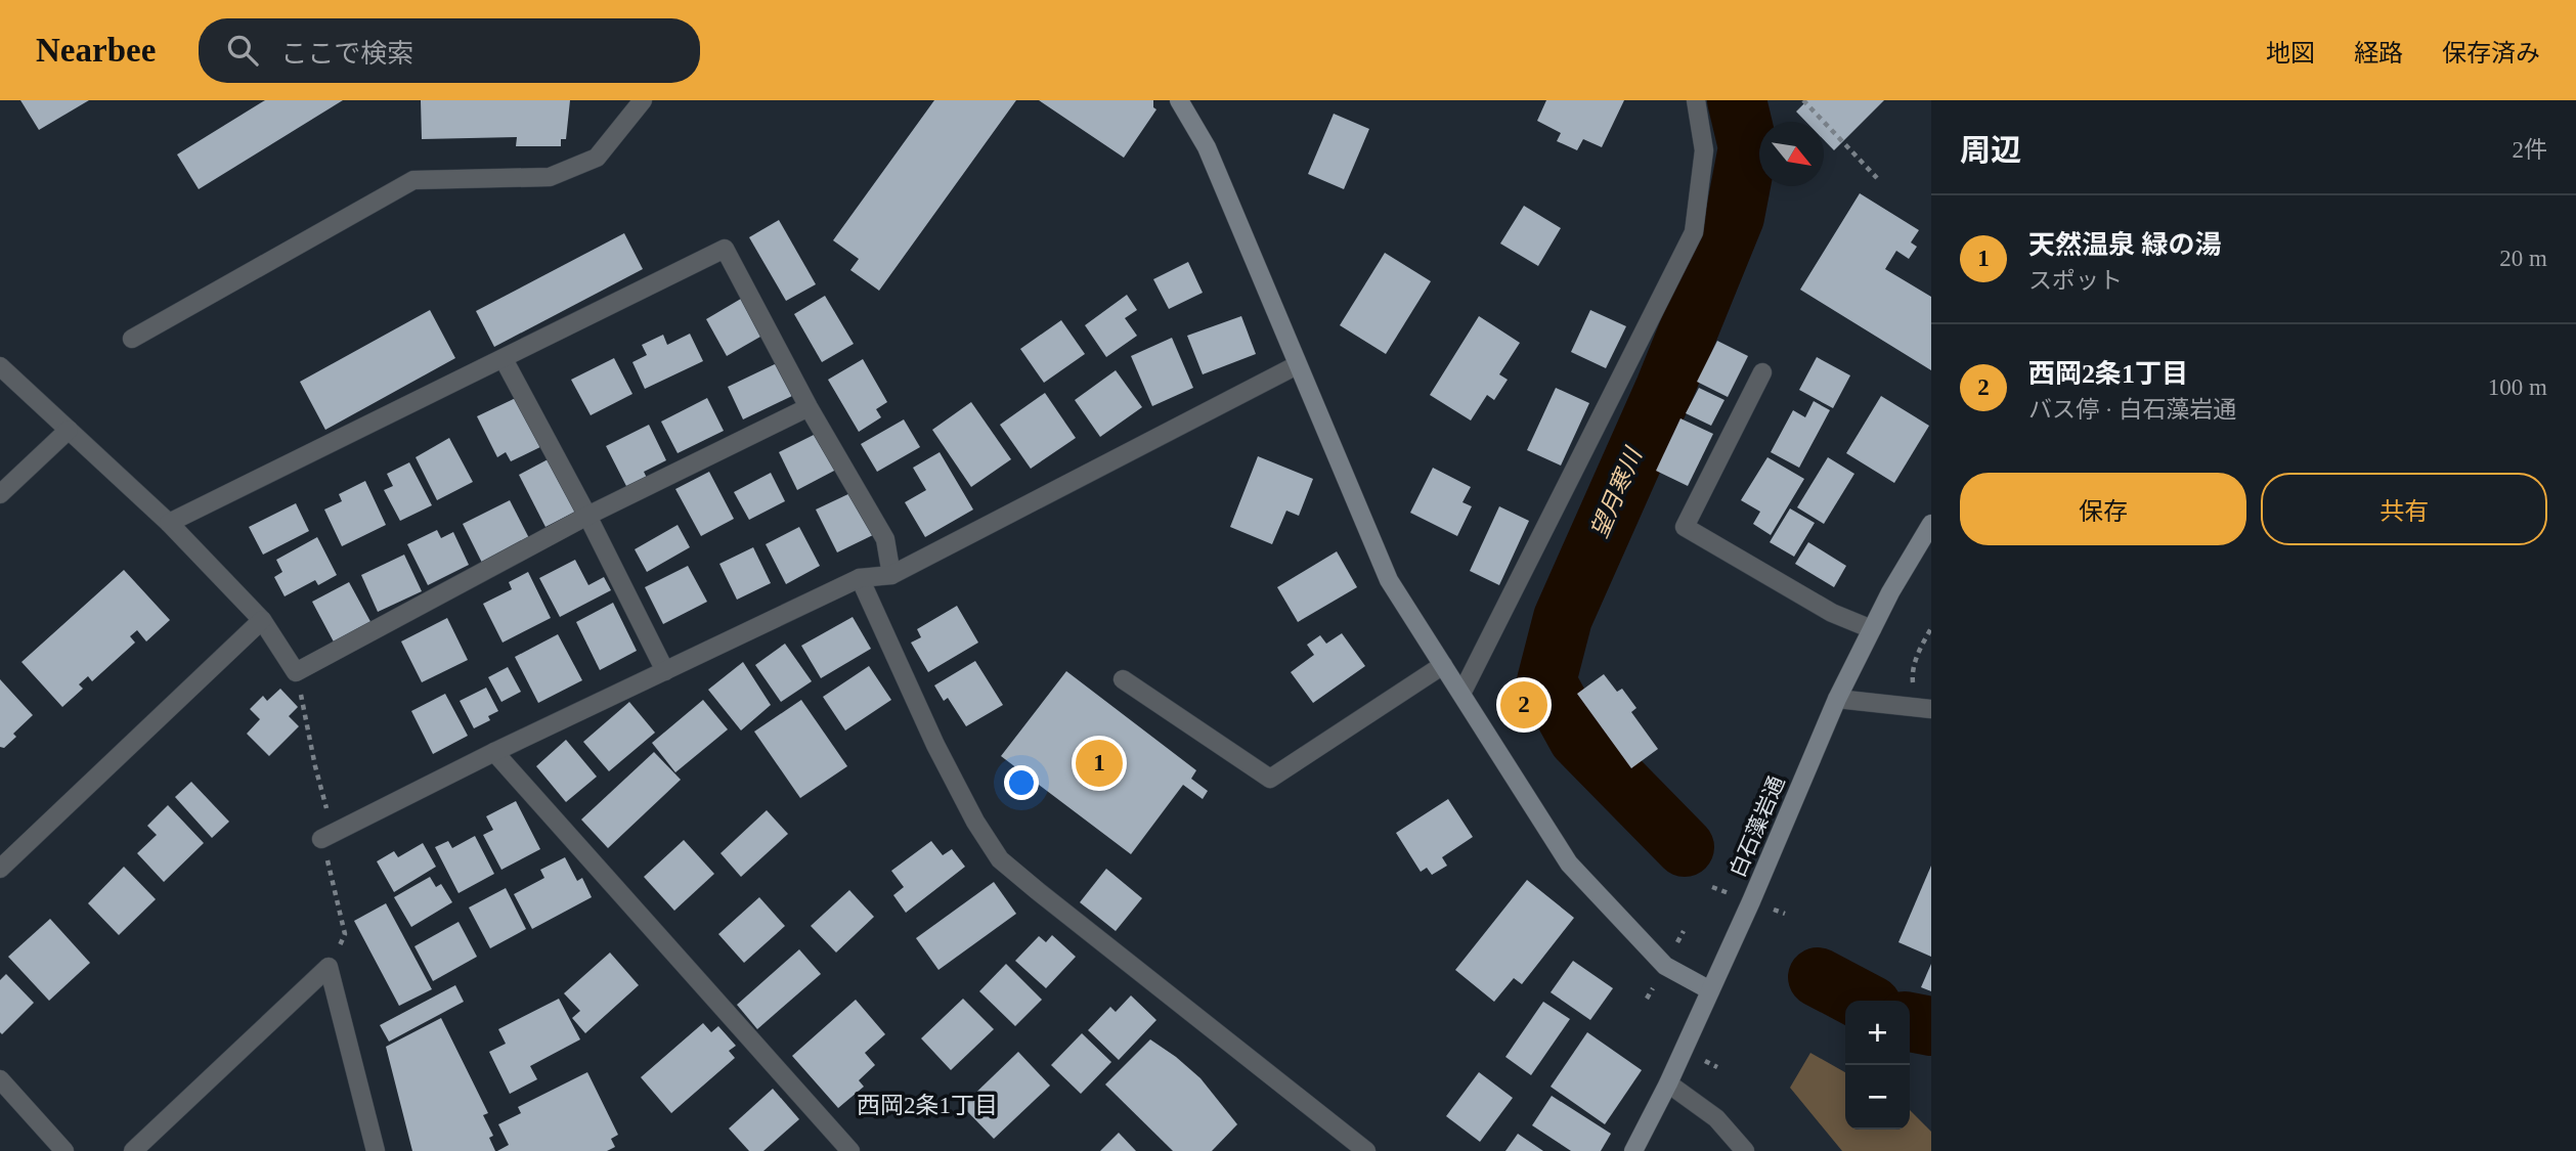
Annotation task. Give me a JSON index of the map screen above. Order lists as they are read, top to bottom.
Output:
{
  "streets": {
    "street": ["白石藻岩通"]
  },
  "districts": ["西岡2条1丁目"],
  "water": ["望月寒川"],
  "north": "bottom right",
  "page": {
    "header": "Nearbee",
    "search": "ここで検索",
    "nav": ["地図", "経路", "保存済み"],
    "heading": ["周辺", "2件"],
    "list": [
      {
        "mark": "1",
        "name": "天然温泉 緑の湯",
        "note": "スポット",
        "value": "20 m"
      },
      {
        "mark": "2",
        "name": "西岡2条1丁目",
        "note": "バス停 · 白石藻岩通",
        "value": "100 m"
      }
    ],
    "buttons": ["保存", "共有"],
    "pins": ["2", "1"],
    "map_buttons": ["+", "−"]
  }
}
